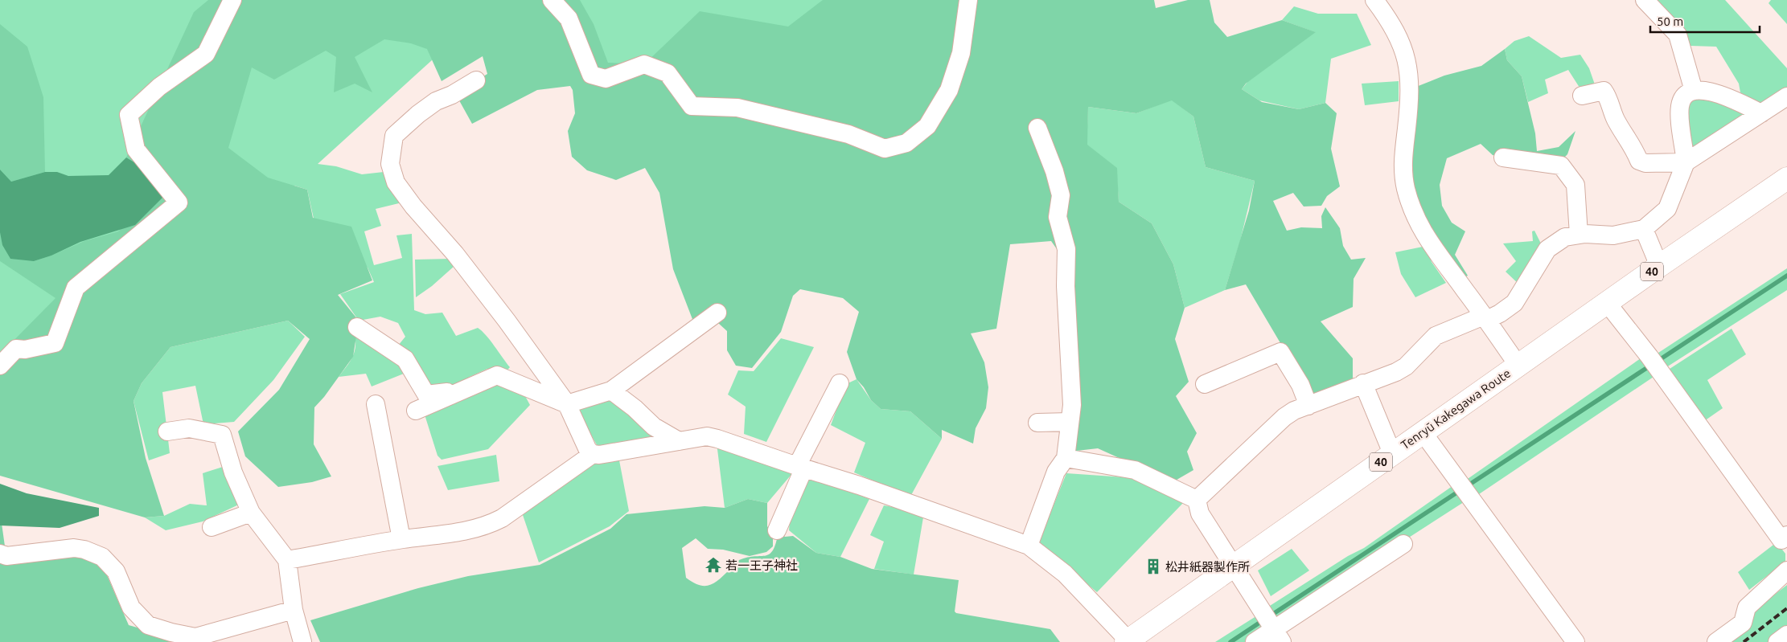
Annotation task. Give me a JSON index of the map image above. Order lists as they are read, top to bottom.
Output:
{
  "streets": {
    "main road": ["40", "Tenryū Kakegawa Route"]
  },
  "places": {
    "temple": ["若一王子神社"],
    "building": ["松井紙器製作所"]
  },
  "scale_bar": "50 m"
}
